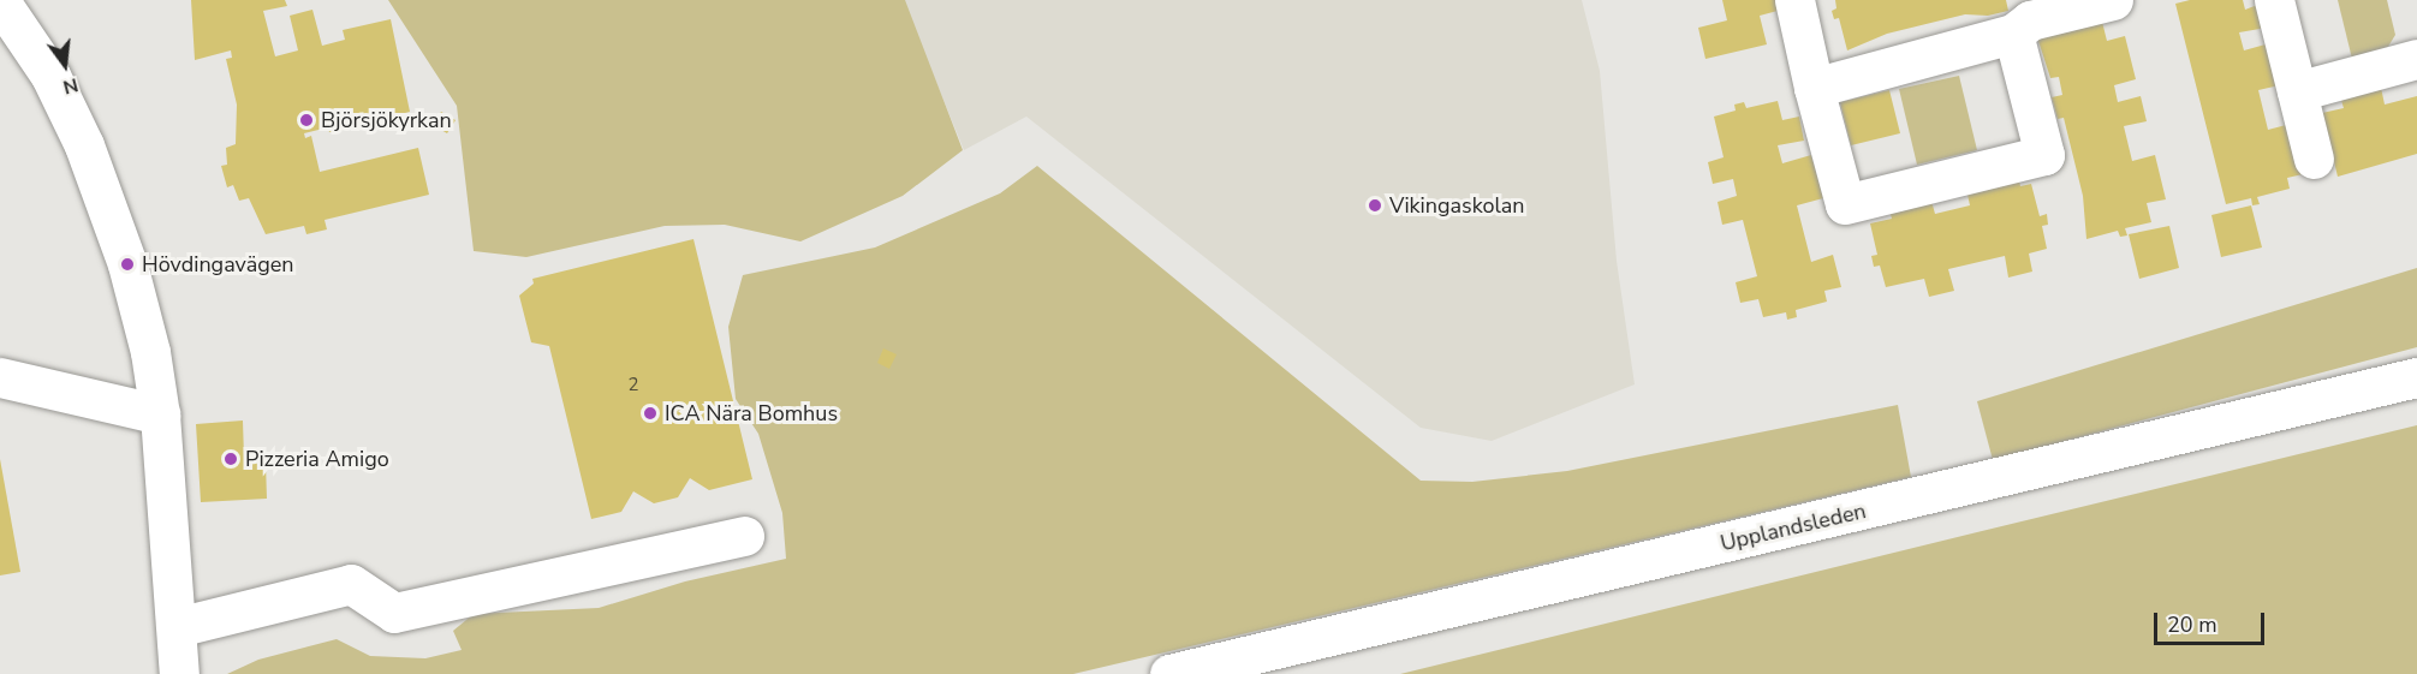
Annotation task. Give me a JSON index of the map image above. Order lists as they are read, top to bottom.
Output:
{
  "streets": {
    "street": ["Upplandsleden"]
  },
  "places": [
    "Björsjökyrkan",
    "Vikingaskolan",
    "Hövdingavägen",
    "ICA Nära Bomhus",
    "Pizzeria Amigo"
  ],
  "house_numbers": ["2"],
  "scale_bar": "20 m",
  "north": "bottom"
}
